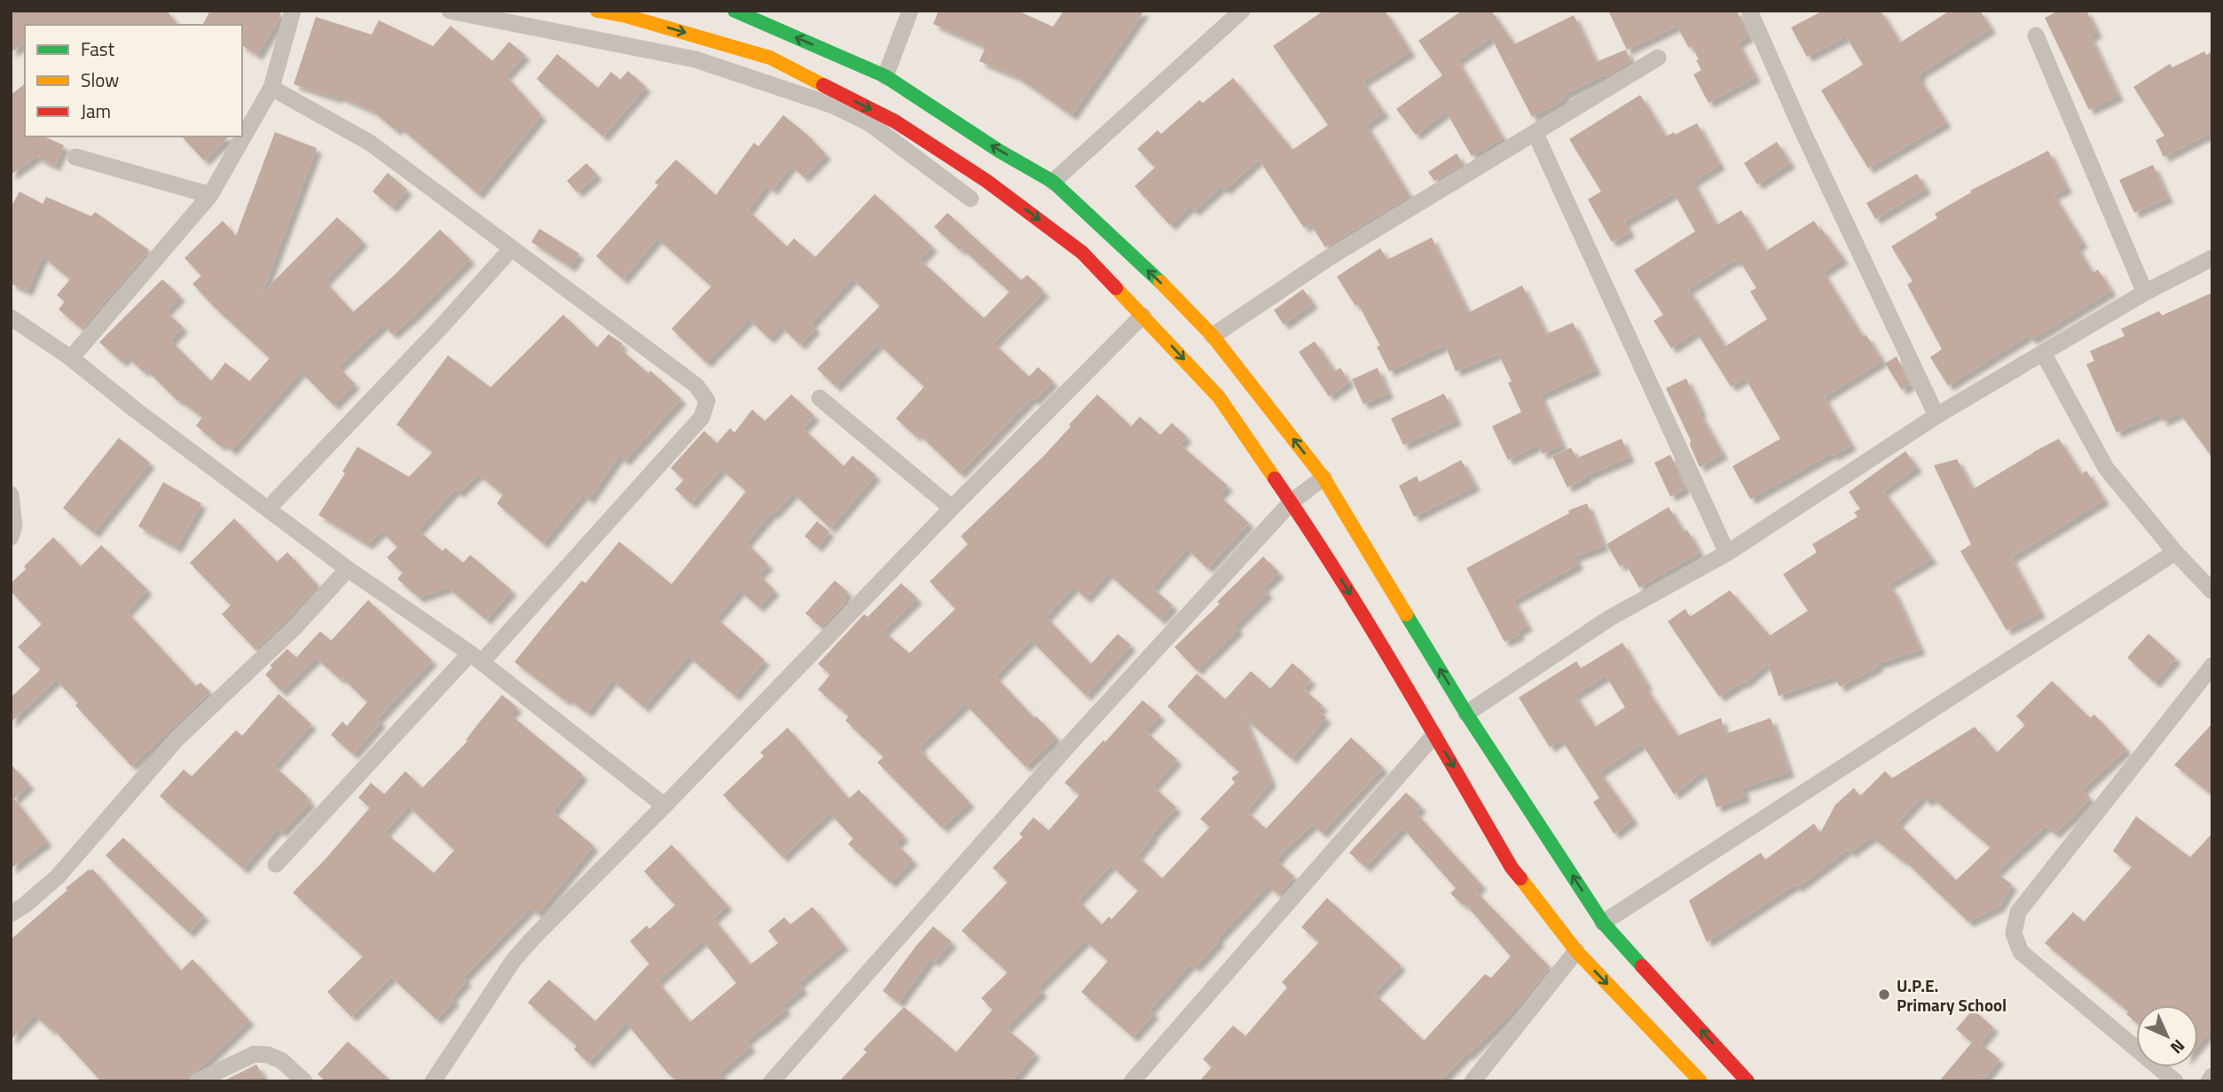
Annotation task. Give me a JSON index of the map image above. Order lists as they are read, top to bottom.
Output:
{
  "places": ["U.P.E. Primary School"],
  "legend": ["Fast", "Slow", "Jam"],
  "north": "bottom right"
}
